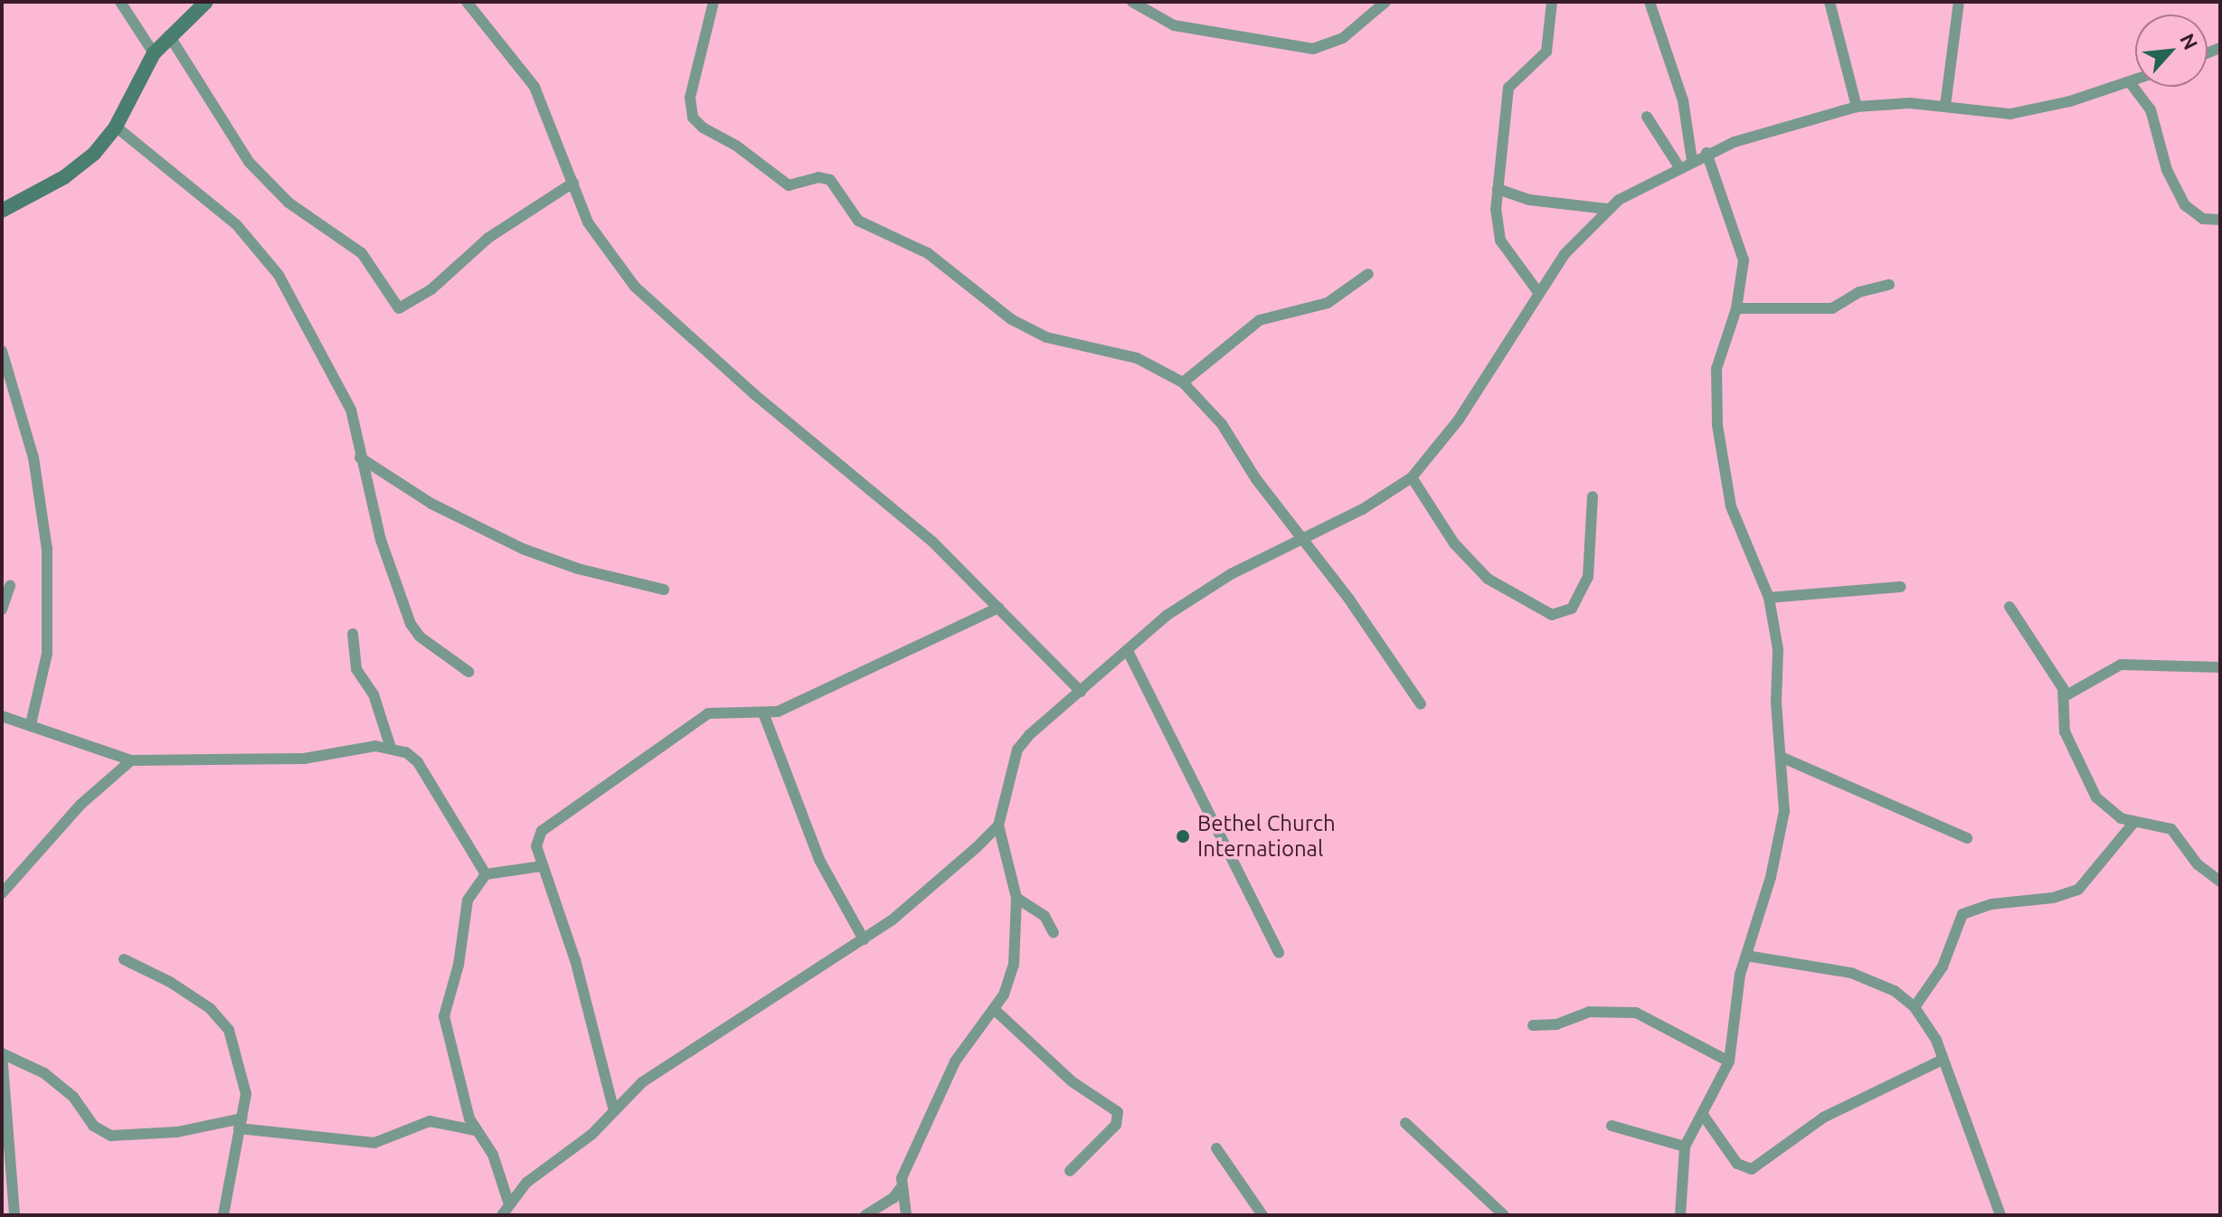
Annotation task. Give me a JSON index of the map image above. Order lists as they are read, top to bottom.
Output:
{
  "places": ["Bethel Church International"],
  "north": "top right"
}
